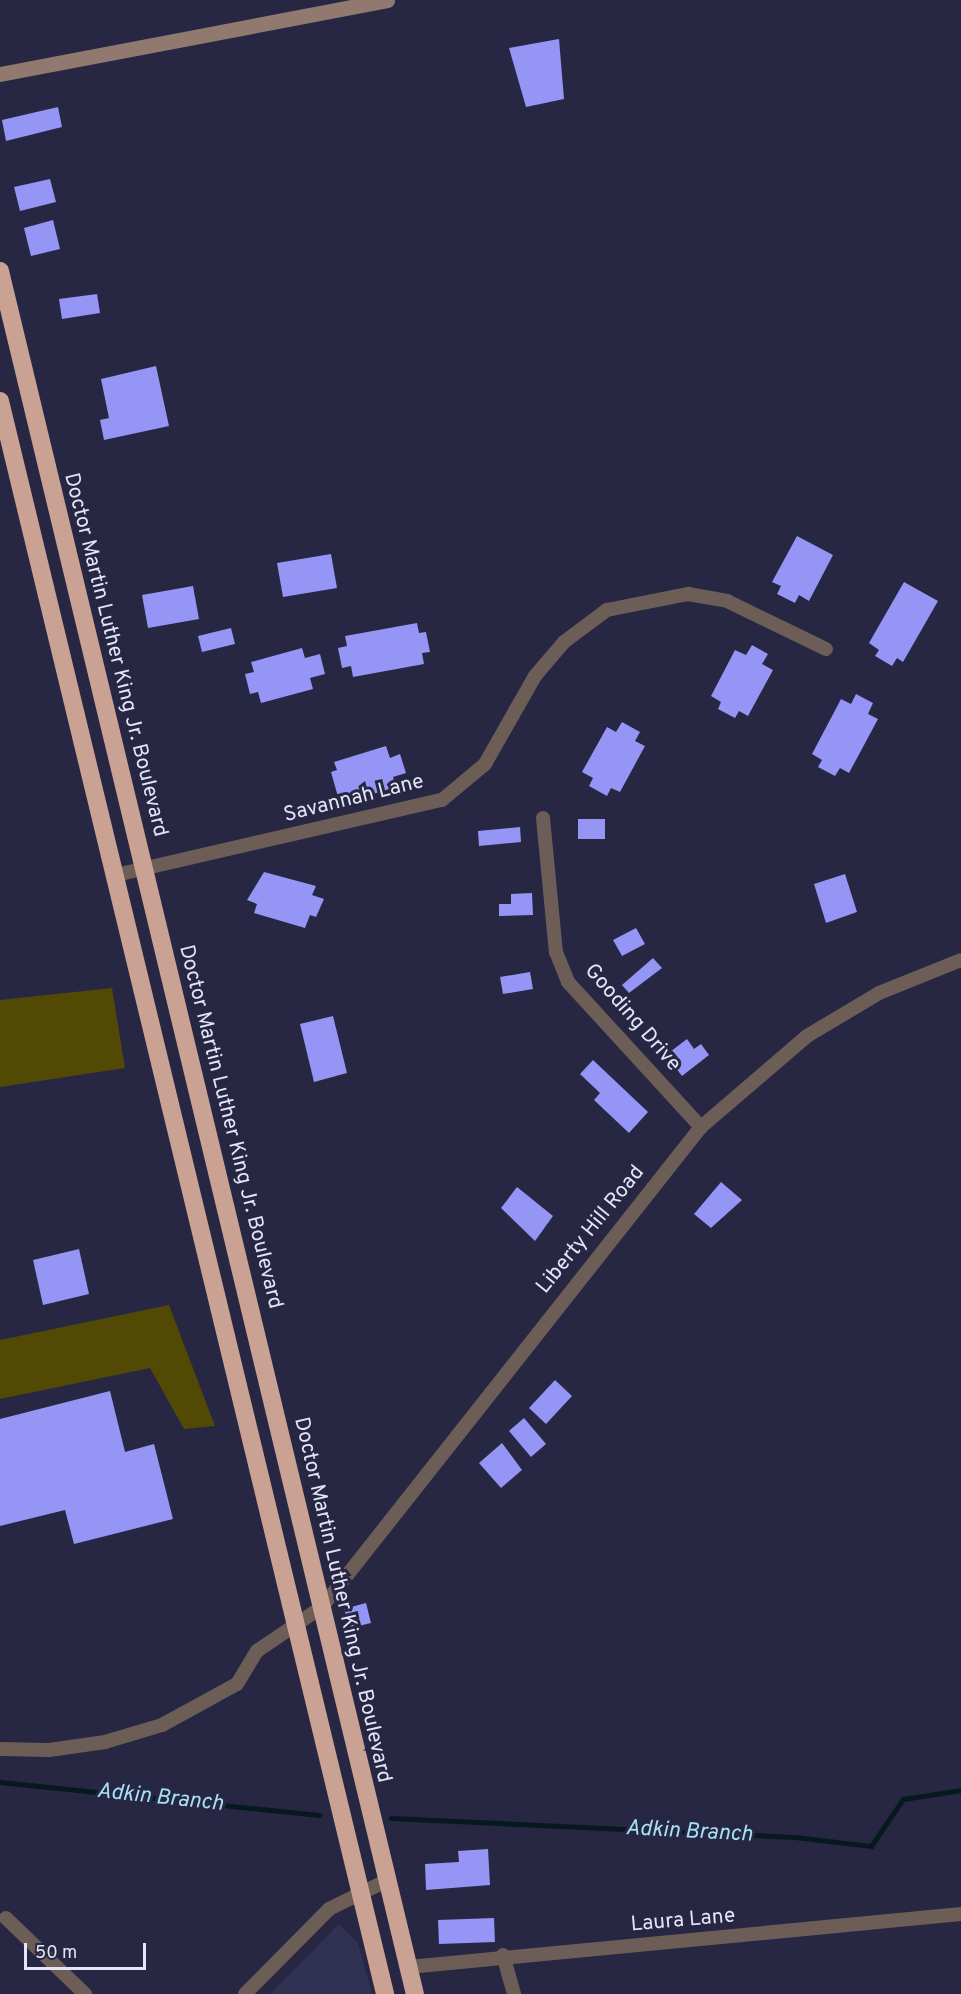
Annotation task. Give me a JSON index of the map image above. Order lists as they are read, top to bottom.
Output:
{
  "streets": {
    "highway": ["Doctor Martin Luther King Jr. Boulevard"],
    "street": [
      "Savannah Lane",
      "Gooding Drive",
      "Liberty Hill Road",
      "Laura Lane"
    ]
  },
  "crossings": [
    ["Doctor Martin Luther King Jr. Boulevard", "Savannah Lane"],
    ["Doctor Martin Luther King Jr. Boulevard", "Liberty Hill Road"],
    ["Doctor Martin Luther King Jr. Boulevard", "Laura Lane"],
    ["Gooding Drive", "Liberty Hill Road"]
  ],
  "water": ["Adkin Branch"],
  "scale_bar": "50 m"
}
